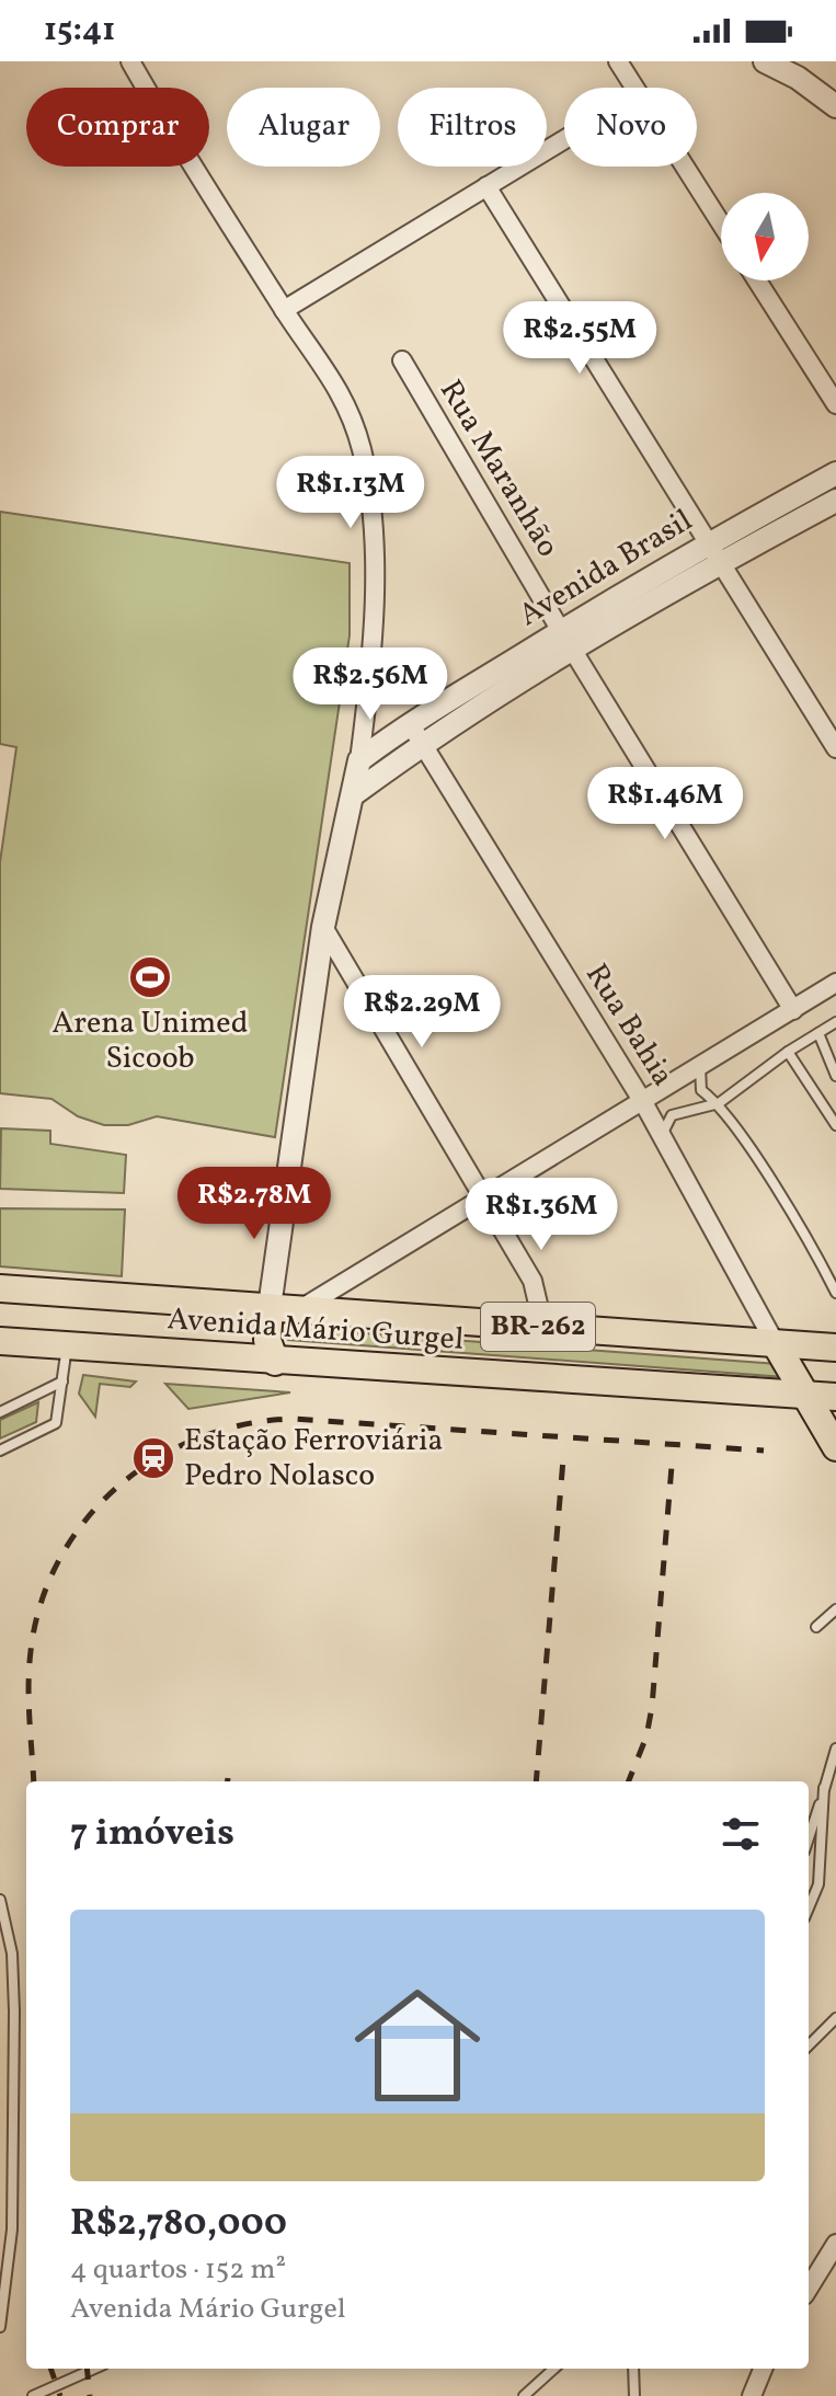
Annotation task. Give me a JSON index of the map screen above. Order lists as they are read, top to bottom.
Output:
{
  "streets": {
    "main road": ["BR-262", "Avenida Mário Gurgel"],
    "street": ["Rua Maranhão", "Avenida Brasil", "Rua Bahia"]
  },
  "crossings": [
    ["Rua Maranhão", "Avenida Brasil"],
    ["Avenida Brasil", "Rua Bahia"],
    ["Rua Bahia", "Avenida Mário Gurgel"]
  ],
  "places": {
    "sports": ["Arena Unimed Sicoob"],
    "station": ["Estação Ferroviária Pedro Nolasco"]
  },
  "north": "bottom",
  "page": {
    "status": "15:41",
    "chip": [
      "Comprar",
      "Alugar",
      "Filtros",
      "Novo"
    ],
    "price": [
      "R$2.55M",
      "R$1.13M",
      "R$2.56M",
      "R$1.46M",
      "R$2.29M",
      "R$2.78M",
      "R$1.36M"
    ],
    "heading": "7 imóveis",
    "list": [
      {
        "name": "R$2,780,000",
        "note": "4 quartos · 152 m² · Avenida Mário Gurgel"
      }
    ]
  }
}
